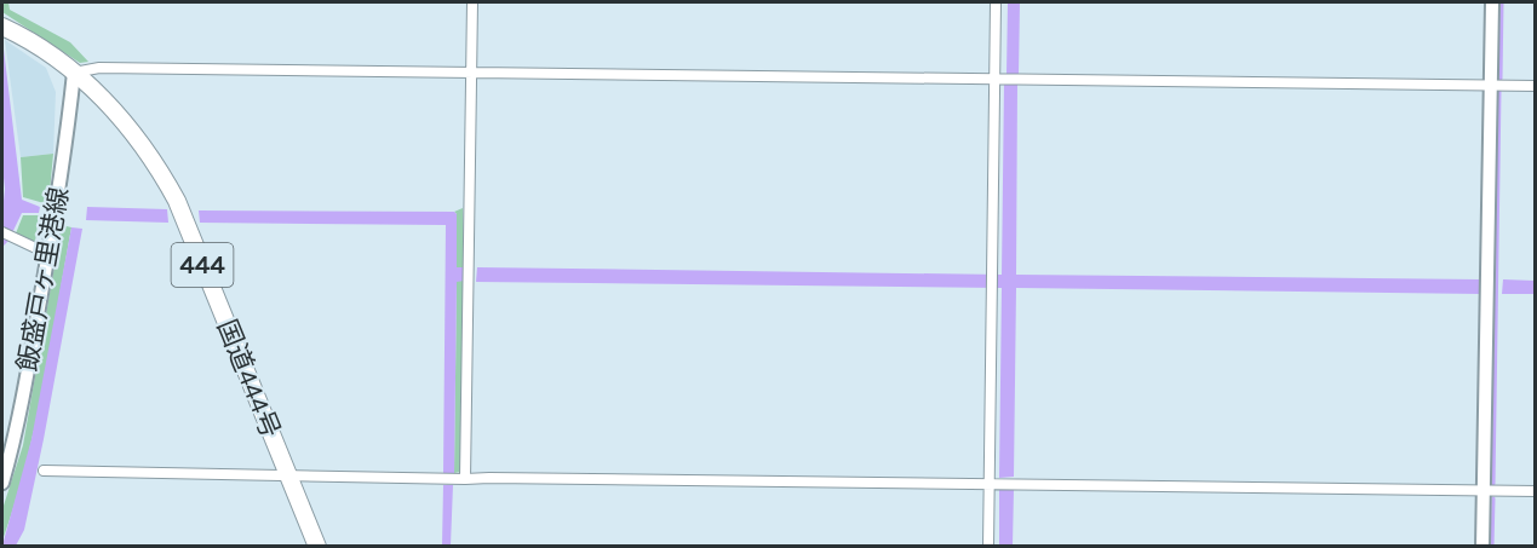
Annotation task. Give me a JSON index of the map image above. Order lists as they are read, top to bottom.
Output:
{
  "streets": {
    "highway": ["444", "国道444号"],
    "street": ["飯盛戸ヶ里港線"]
  },
  "crossings": [
    ["飯盛戸ヶ里港線", "国道444号"]
  ]
}
